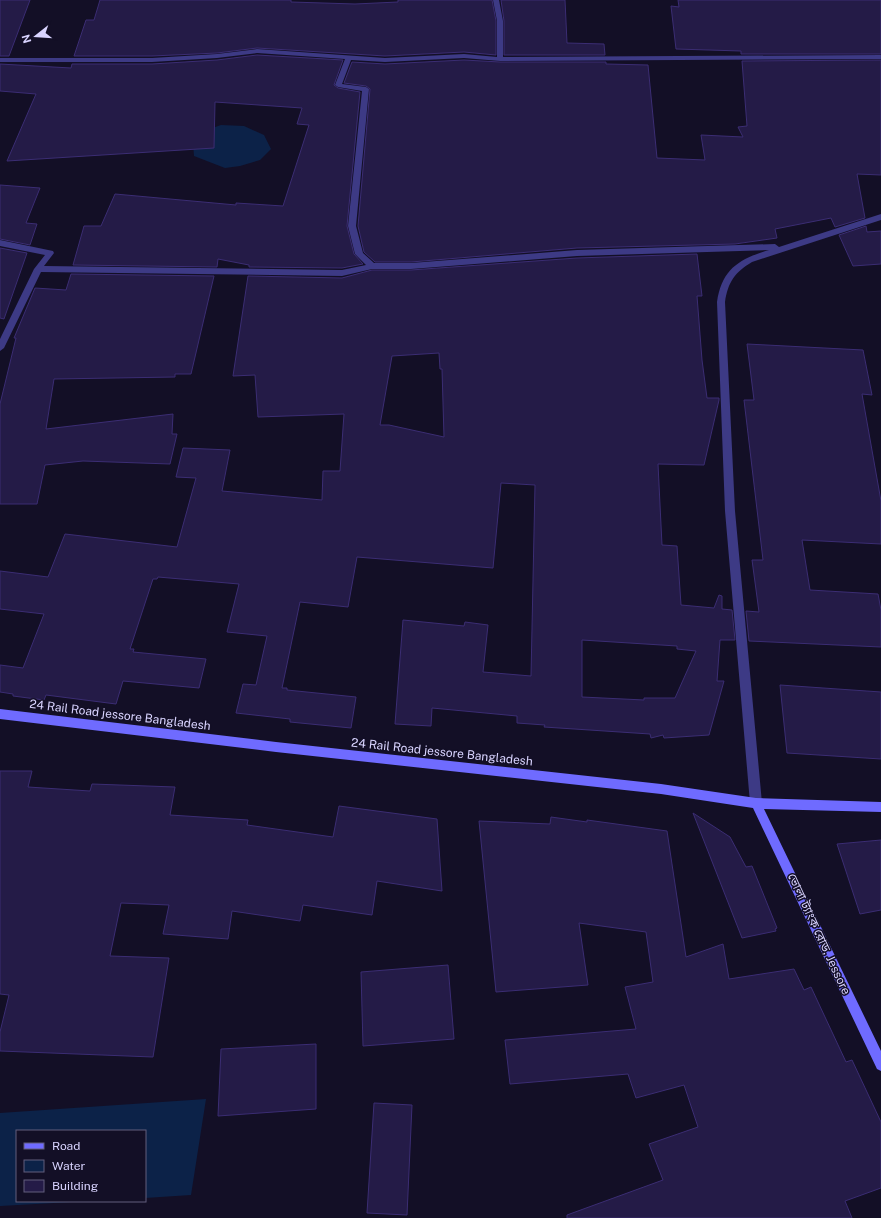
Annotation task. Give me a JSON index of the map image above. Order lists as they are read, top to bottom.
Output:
{
  "streets": {
    "street": ["24 Rail Road jessore Bangladesh", "ভোলা ট্যাংক রোড, Jessore"]
  },
  "crossings": [
    ["24 Rail Road jessore Bangladesh", "ভোলা ট্যাংক রোড, Jessore"]
  ],
  "legend": ["Road", "Water", "Building"],
  "north": "left"
}
